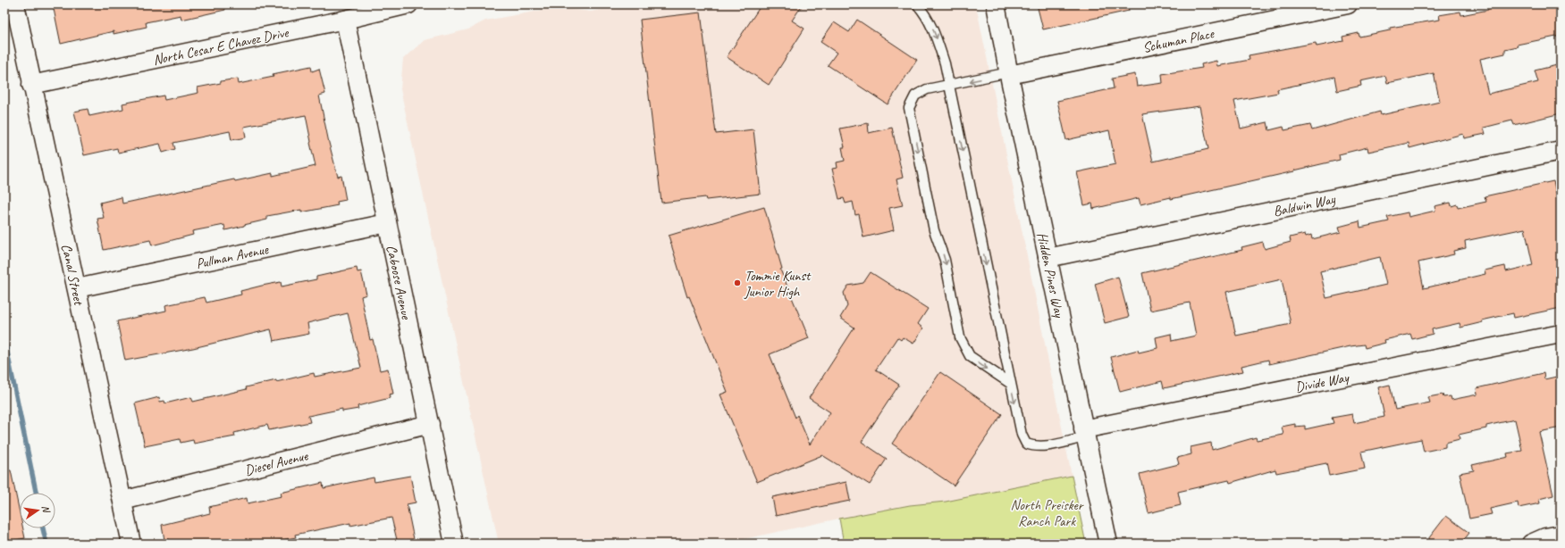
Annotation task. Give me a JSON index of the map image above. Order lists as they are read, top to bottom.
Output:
{
  "streets": {
    "street": [
      "Schuman Place",
      "North Cesar E Chavez Drive",
      "Baldwin Way",
      "Pullman Avenue",
      "Canal Street",
      "Hidden Pines Way",
      "Caboose Avenue",
      "Divide Way",
      "Diesel Avenue"
    ]
  },
  "crossings": [
    ["Schuman Place", "Hidden Pines Way"],
    ["North Cesar E Chavez Drive", "Canal Street"],
    ["North Cesar E Chavez Drive", "Caboose Avenue"],
    ["Baldwin Way", "Hidden Pines Way"],
    ["Pullman Avenue", "Canal Street"],
    ["Pullman Avenue", "Caboose Avenue"],
    ["Canal Street", "Diesel Avenue"],
    ["Hidden Pines Way", "Divide Way"],
    ["Caboose Avenue", "Diesel Avenue"]
  ],
  "parks": ["North Preisker Ranch Park"],
  "places": ["Tommie Kunst Junior High"],
  "north": "right"
}
